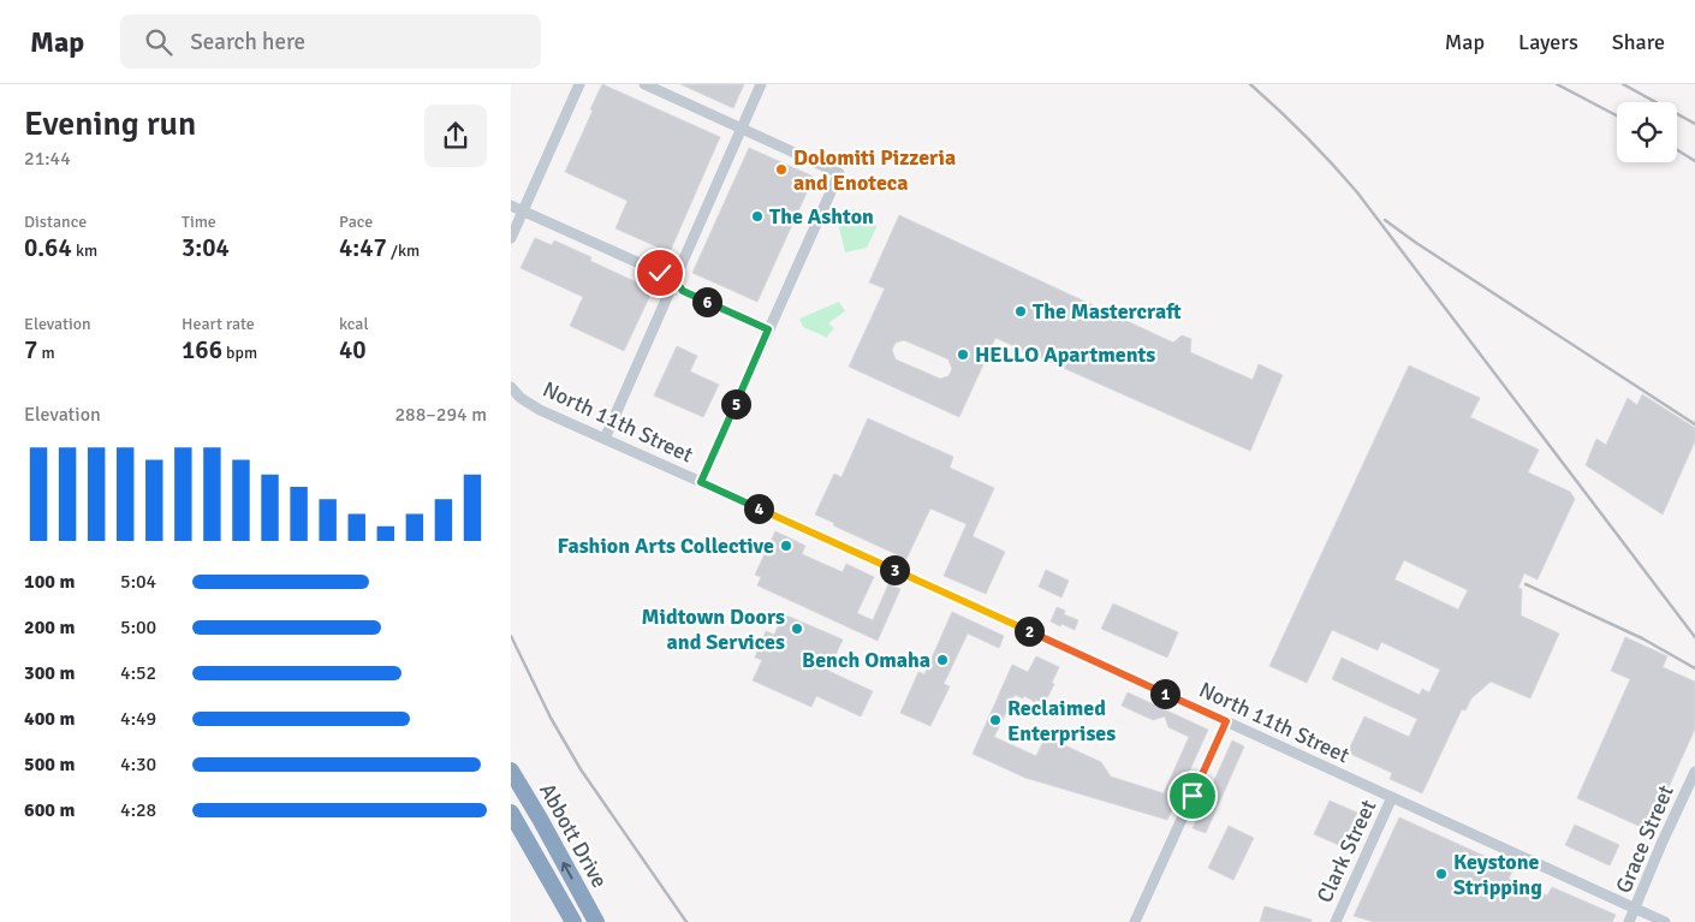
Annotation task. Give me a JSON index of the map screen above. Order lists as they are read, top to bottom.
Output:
{
  "streets": {
    "highway": ["Abbott Drive"],
    "street": ["North 11th Street", "Grace Street", "Clark Street"]
  },
  "crossings": [
    ["North 11th Street", "Grace Street"],
    ["North 11th Street", "Clark Street"]
  ],
  "places": [
    "Dolomiti Pizzeria and Enoteca",
    "The Ashton",
    "The Mastercraft",
    "HELLO Apartments",
    "Fashion Arts Collective",
    "Midtown Doors and Services",
    "Bench Omaha",
    "Reclaimed Enterprises",
    "Keystone Stripping"
  ],
  "page": {
    "header": "Map",
    "search": "Search here",
    "nav": ["Map", "Layers", "Share"],
    "heading": ["Evening run", "21:44"],
    "stats": [
      ["Distance", "0.64 km"],
      ["Time", "3:04"],
      ["Pace", "4:47 /km"],
      ["Elevation", "7 m"],
      ["Heart rate", "166 bpm"],
      ["kcal", "40"]
    ],
    "pins": [
      "6",
      "5",
      "4",
      "3",
      "2",
      "1"
    ],
    "chart": ["Elevation", "288–294 m"],
    "list": [
      {
        "name": "100 m",
        "note": "5:04"
      },
      {
        "name": "200 m",
        "note": "5:00"
      },
      {
        "name": "300 m",
        "note": "4:52"
      },
      {
        "name": "400 m",
        "note": "4:49"
      },
      {
        "name": "500 m",
        "note": "4:30"
      },
      {
        "name": "600 m",
        "note": "4:28"
      }
    ]
  }
}
